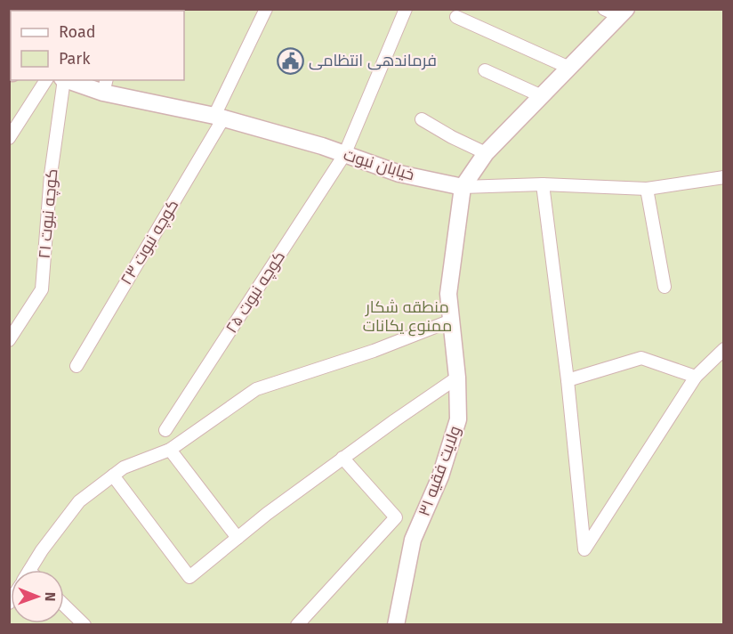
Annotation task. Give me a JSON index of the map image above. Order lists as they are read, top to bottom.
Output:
{
  "streets": {
    "street": [
      "خیابان نبوت",
      "کوچه نبوت ۲۱",
      "کوچه نبوت ۲۳",
      "کوچه نبوت ۲۵",
      "ولایت فقیه ۳۱"
    ]
  },
  "crossings": [
    ["خیابان نبوت", "کوچه نبوت ۲۳"],
    ["خیابان نبوت", "کوچه نبوت ۲۵"],
    ["خیابان نبوت", "ولایت فقیه ۳۱"]
  ],
  "parks": ["منطقه شکار ممنوع یکانات"],
  "places": {
    "public building": ["فرماندهی انتظامی"]
  },
  "legend": ["Road", "Park"],
  "north": "right"
}
